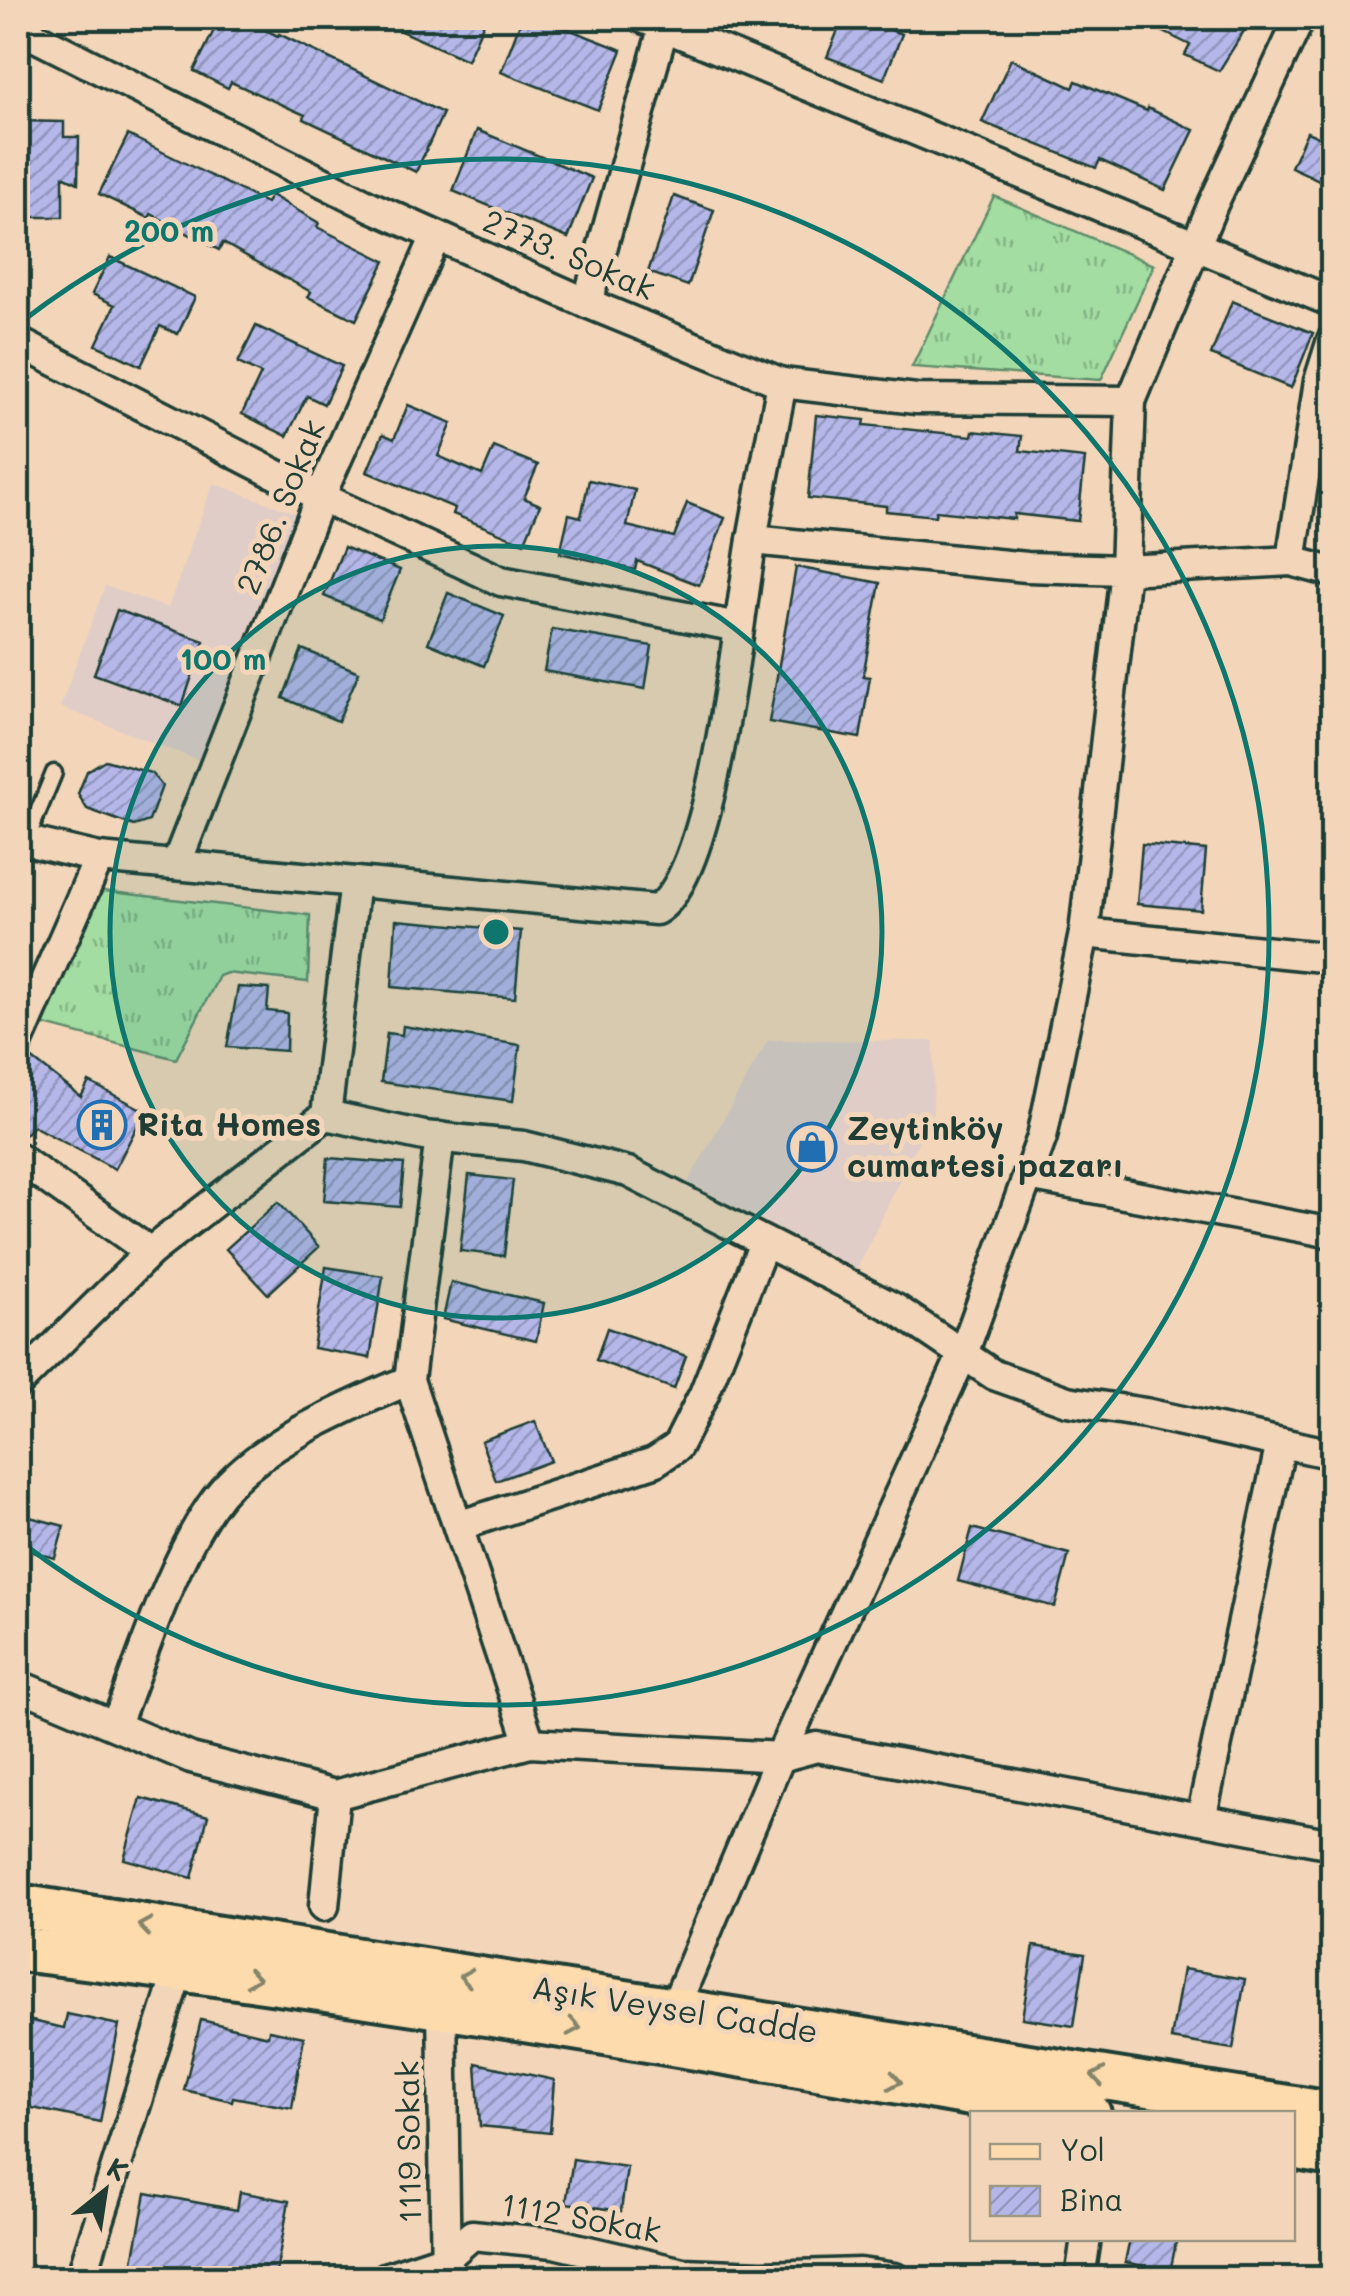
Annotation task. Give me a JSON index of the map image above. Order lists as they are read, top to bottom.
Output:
{
  "streets": {
    "main road": ["Aşık Veysel Cadde"],
    "street": [
      "2773. Sokak",
      "2786. Sokak",
      "1119 Sokak",
      "1112 Sokak"
    ]
  },
  "crossings": [
    ["2773. Sokak", "2786. Sokak"],
    ["Aşık Veysel Cadde", "1119 Sokak"],
    ["1119 Sokak", "1112 Sokak"]
  ],
  "places": {
    "building": ["Rita Homes"],
    "shop": ["Zeytinköy cumartesi pazarı"]
  },
  "legend": ["Yol", "Bina"],
  "north": "top right",
  "rings": ["200 m", "100 m"]
}
